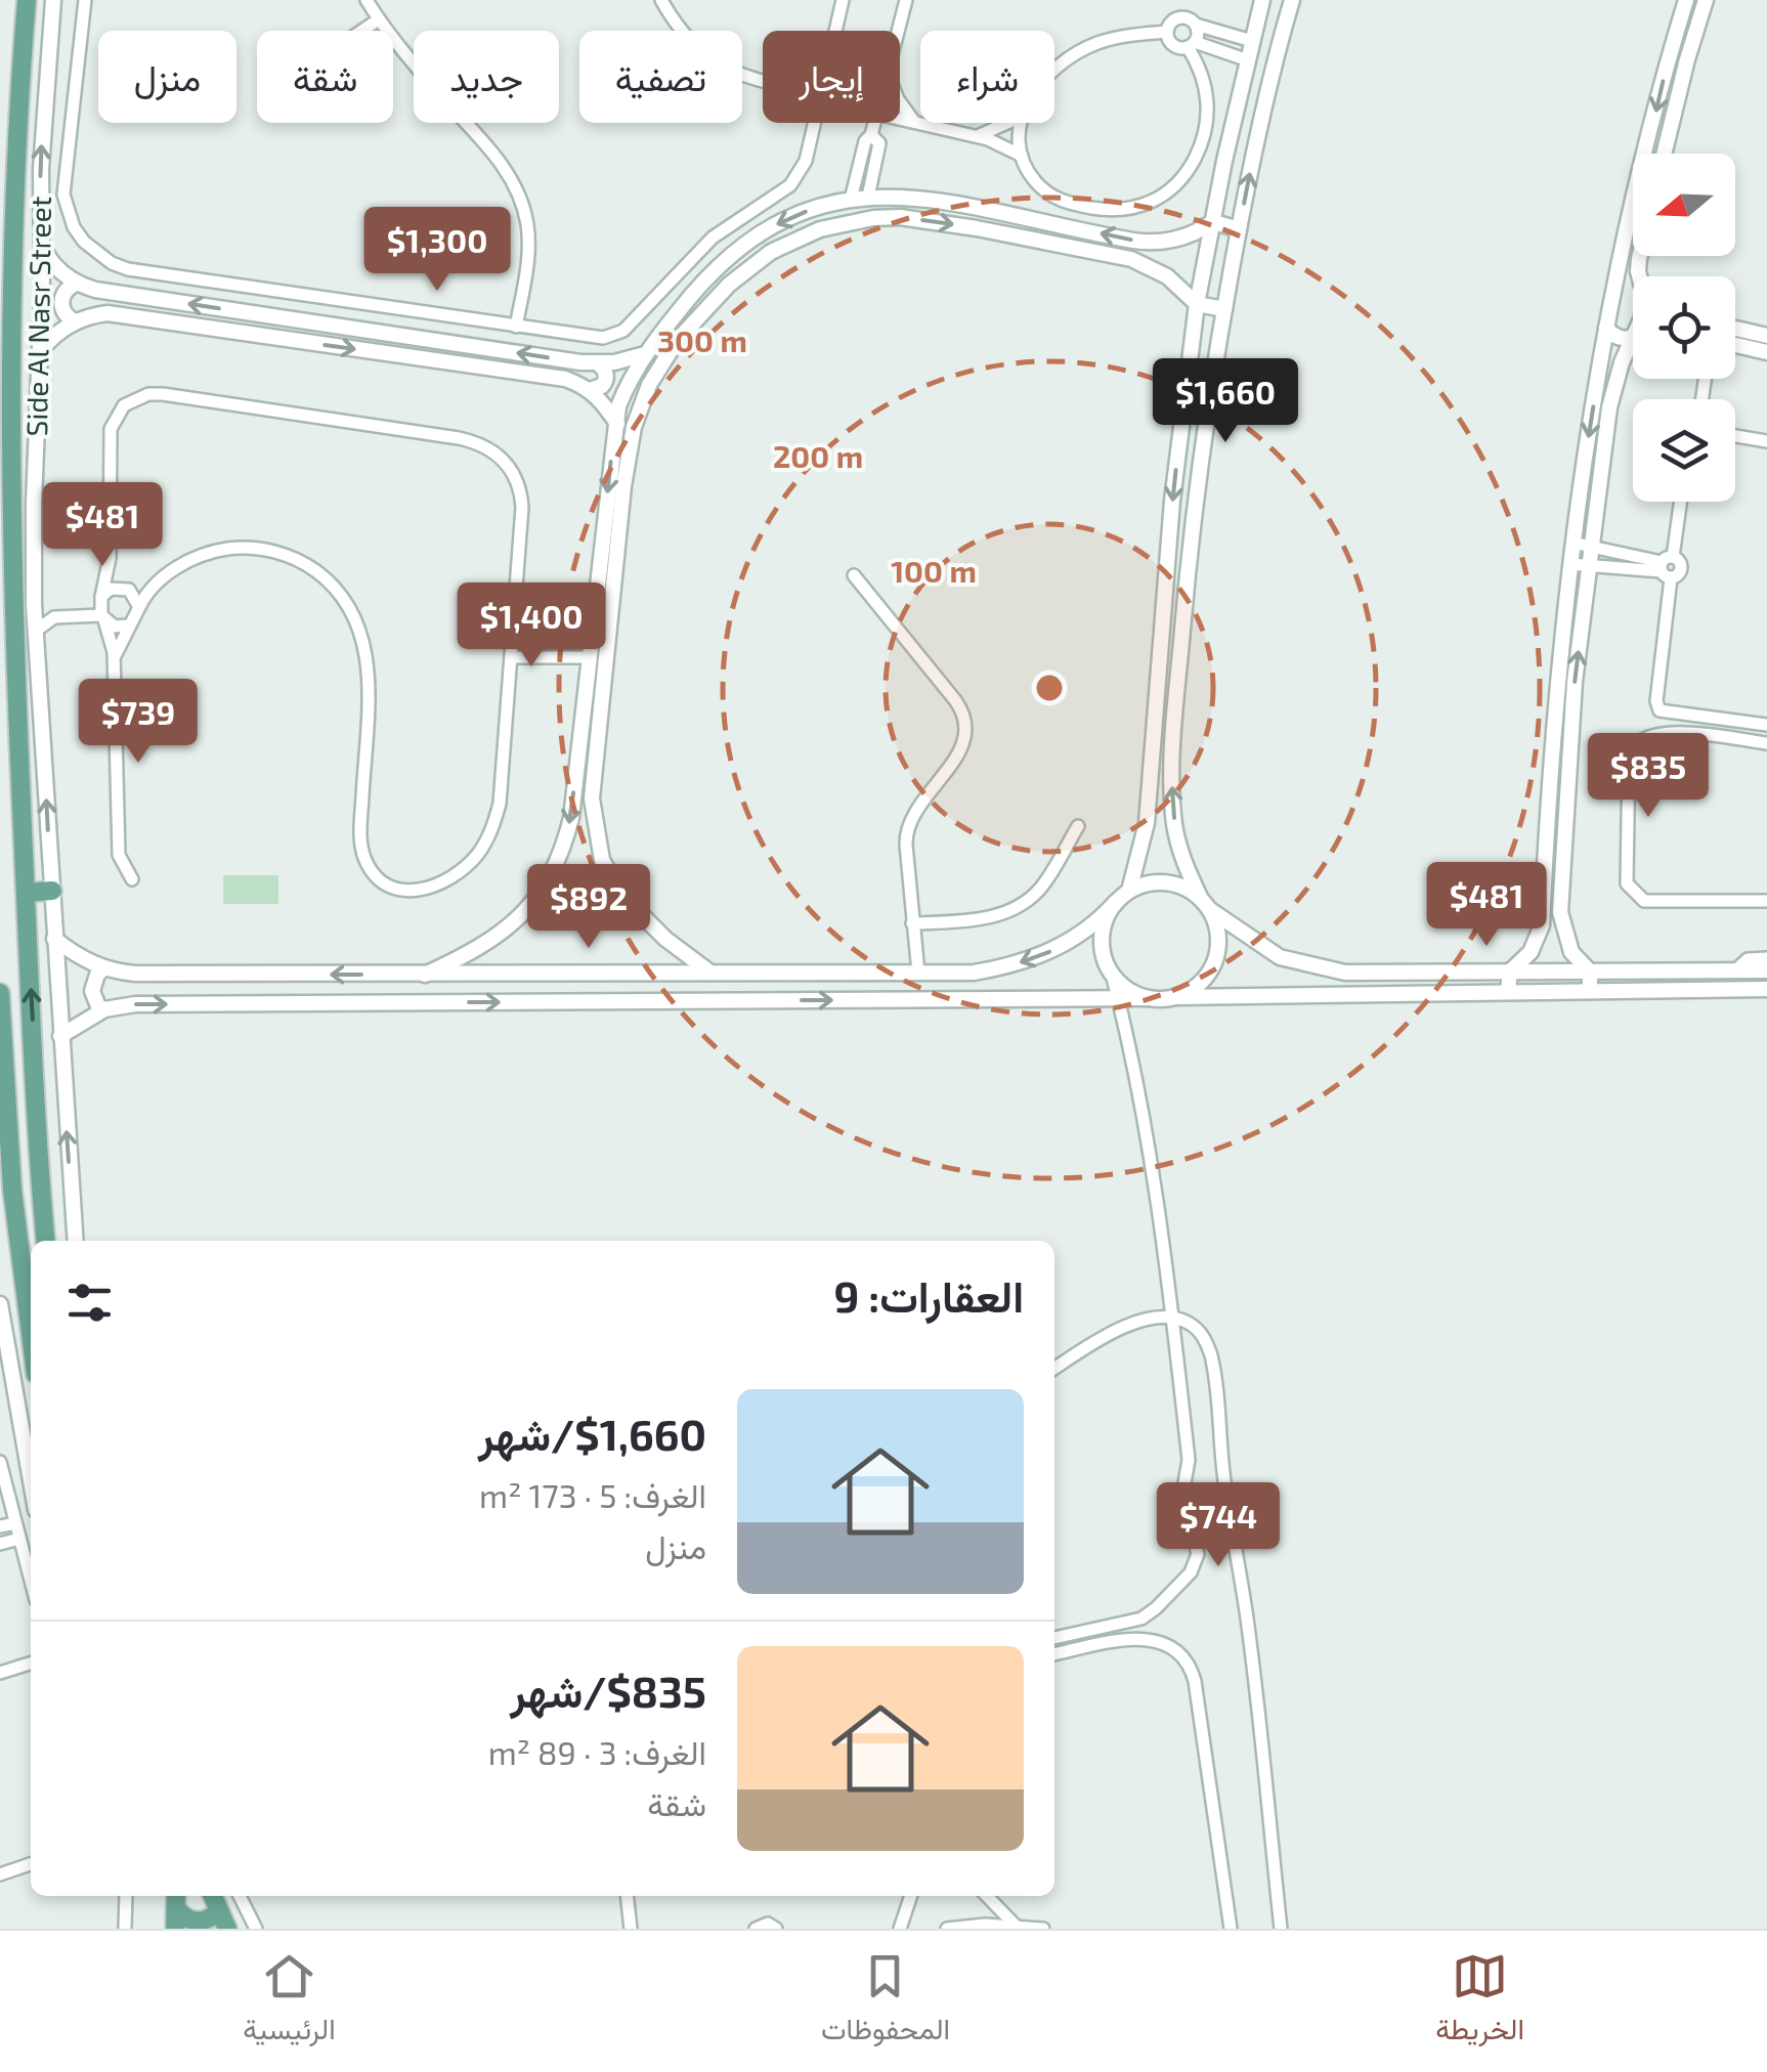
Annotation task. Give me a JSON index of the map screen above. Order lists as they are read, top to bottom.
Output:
{
  "streets": {
    "street": ["Side Al Nasr Street"]
  },
  "north": "left",
  "page": {
    "chip": [
      "شراء",
      "إيجار",
      "تصفية",
      "جديد",
      "شقة",
      "منزل"
    ],
    "price": [
      "$1,300",
      "$1,660",
      "$481",
      "$1,400",
      "$739",
      "$835",
      "$481",
      "$892",
      "$744"
    ],
    "heading": "العقارات: 9",
    "list": [
      {
        "name": "$1,660/شهر",
        "note": "الغرف: 5 · 173 m² · منزل"
      },
      {
        "name": "$835/شهر",
        "note": "الغرف: 3 · 89 m² · شقة"
      }
    ],
    "tabs": ["الخريطة", "المحفوظات", "الرئيسية"]
  },
  "rings": ["300 m", "200 m", "100 m"]
}
